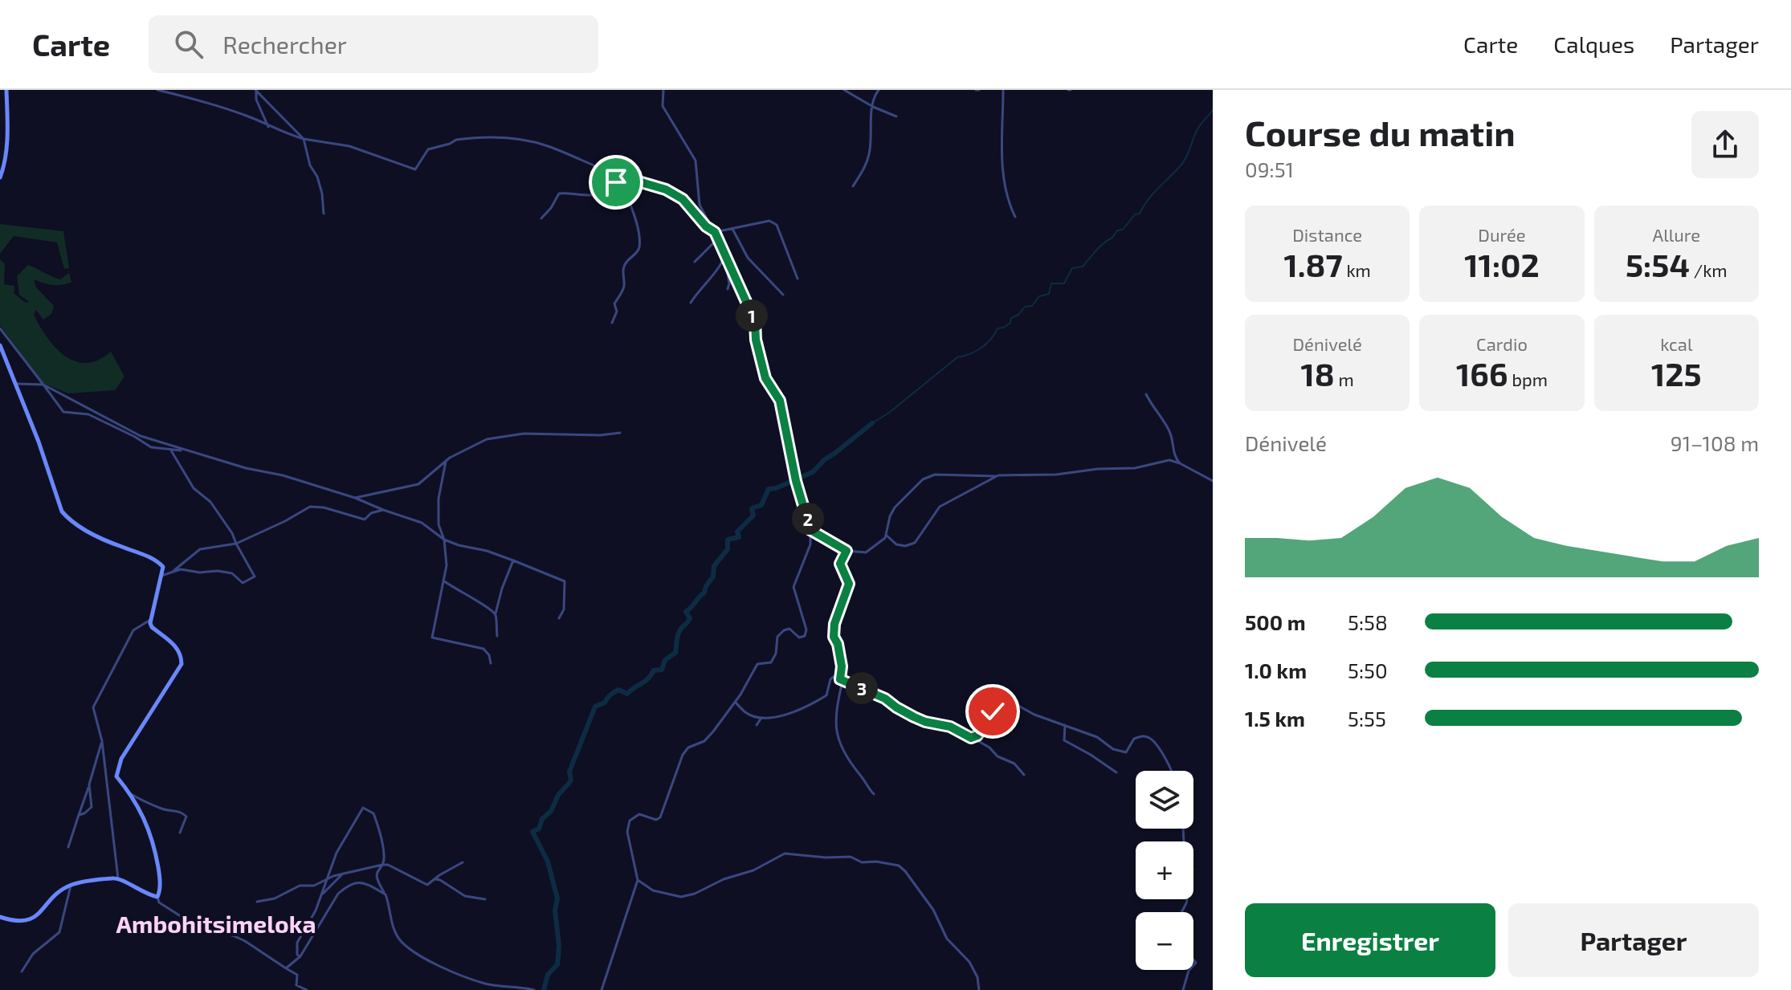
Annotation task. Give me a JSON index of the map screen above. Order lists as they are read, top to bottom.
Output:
{
  "districts": ["Ambohitsimeloka"],
  "page": {
    "header": "Carte",
    "search": "Rechercher",
    "nav": ["Carte", "Calques", "Partager"],
    "heading": ["Course du matin", "09:51"],
    "stats": [
      ["Distance", "1.87 km"],
      ["Durée", "11:02"],
      ["Allure", "5:54 /km"],
      ["Dénivelé", "18 m"],
      ["Cardio", "166 bpm"],
      ["kcal", "125"]
    ],
    "pins": ["1", "2", "3"],
    "chart": ["Dénivelé", "91–108 m"],
    "list": [
      {
        "name": "500 m",
        "note": "5:58"
      },
      {
        "name": "1.0 km",
        "note": "5:50"
      },
      {
        "name": "1.5 km",
        "note": "5:55"
      }
    ],
    "map_buttons": ["+", "−"],
    "buttons": ["Enregistrer", "Partager"]
  }
}
